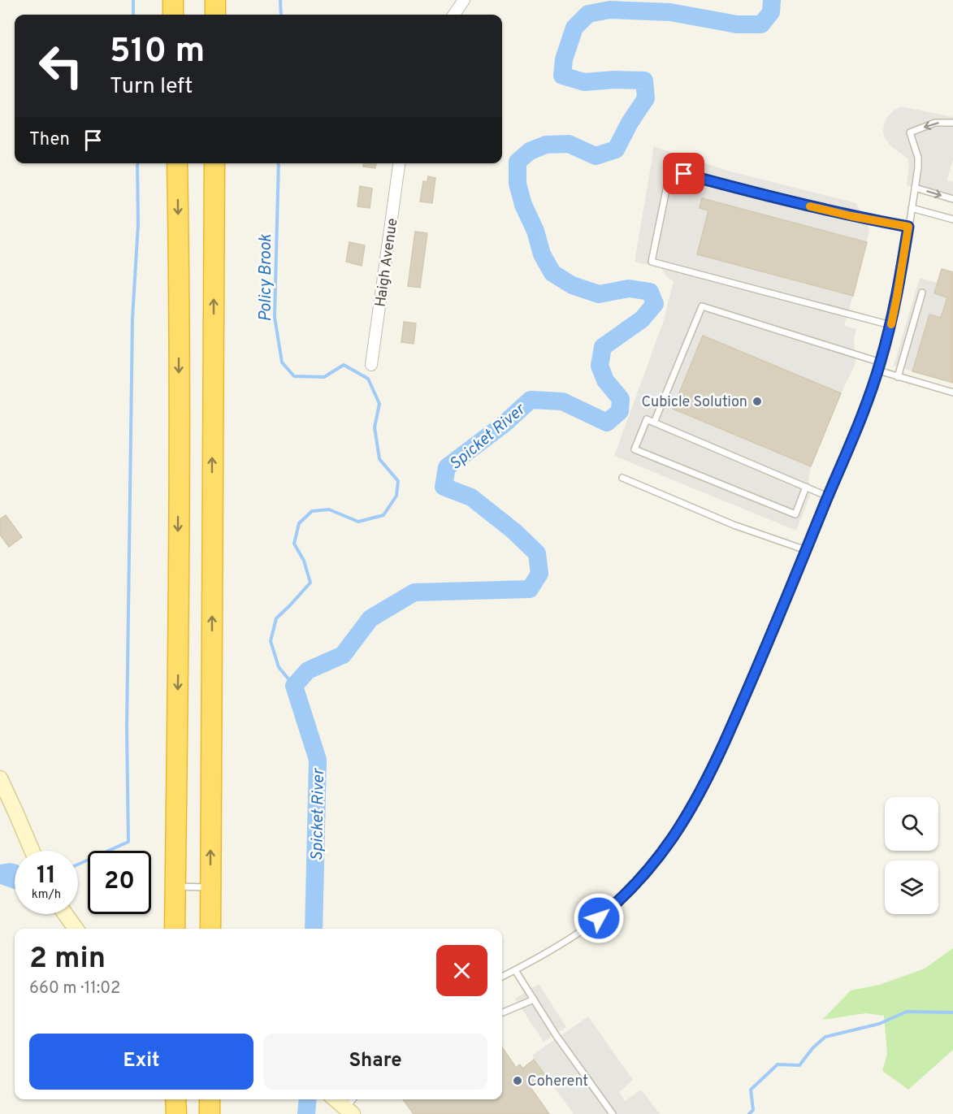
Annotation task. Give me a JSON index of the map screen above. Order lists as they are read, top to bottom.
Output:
{
  "streets": {
    "street": ["Haigh Avenue"]
  },
  "water": ["Policy Brook", "Spicket River"],
  "places": ["Cubicle Solution", "Coherent"],
  "page": {
    "turn": ["510 m", "Turn left"],
    "then": "Then",
    "speed": "11 km/h",
    "limit": "20",
    "heading": ["2 min", "660 m · 11:02"],
    "buttons": ["Exit", "Share"]
  }
}
